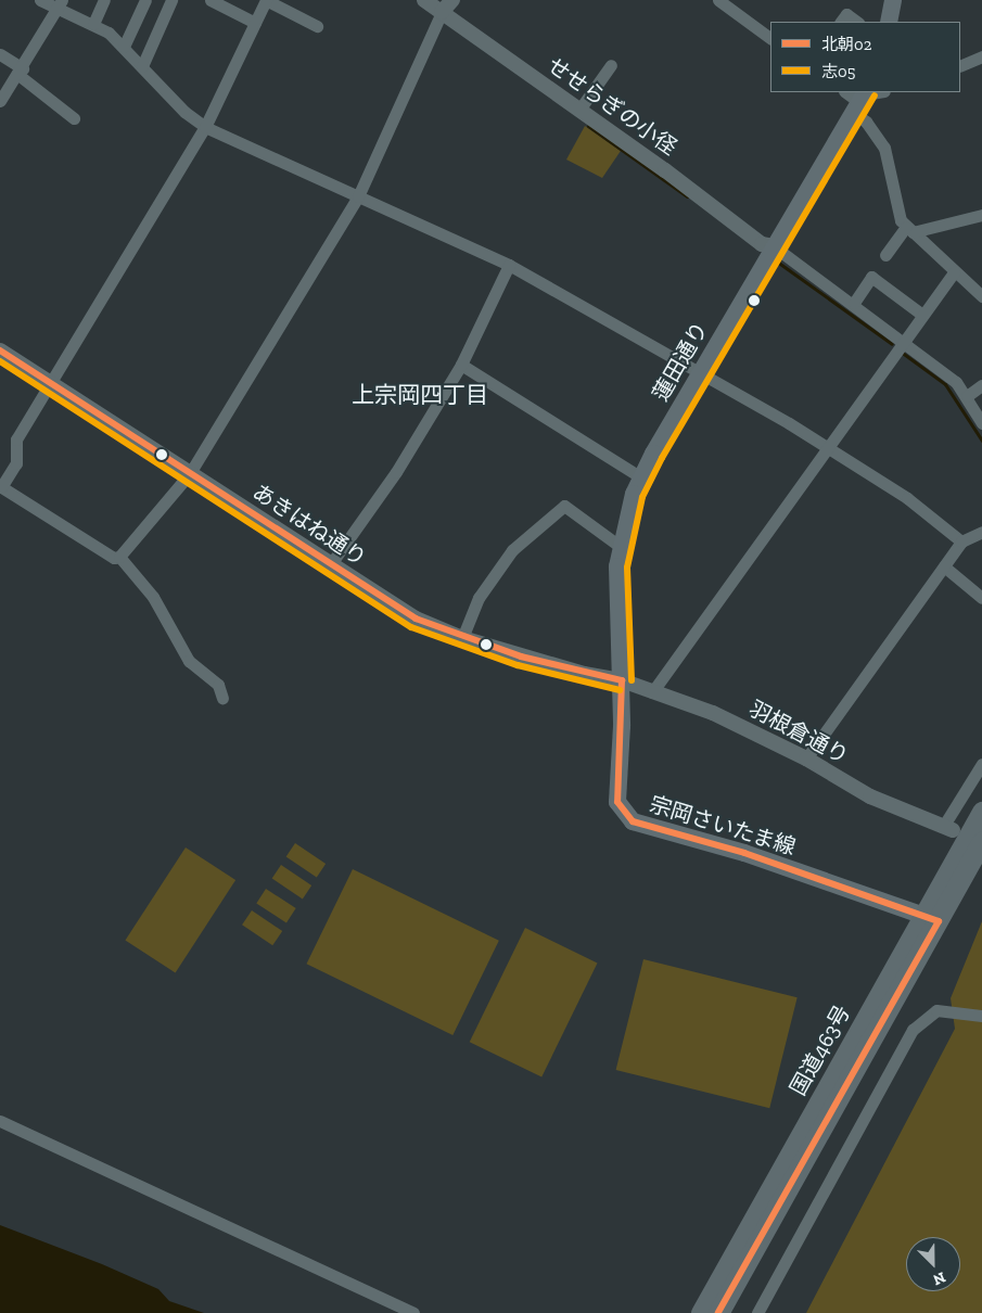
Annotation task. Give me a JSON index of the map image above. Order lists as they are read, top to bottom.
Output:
{
  "streets": {
    "highway": ["国道463号"],
    "main road": ["蓮田通り", "宗岡さいたま線"],
    "street": ["せせらぎの小径", "あきはね通り", "羽根倉通り"]
  },
  "crossings": [
    ["せせらぎの小径", "蓮田通り"],
    ["蓮田通り", "あきはね通り"],
    ["蓮田通り", "羽根倉通り"],
    ["蓮田通り", "宗岡さいたま線"],
    ["あきはね通り", "羽根倉通り"],
    ["あきはね通り", "宗岡さいたま線"],
    ["羽根倉通り", "宗岡さいたま線"],
    ["宗岡さいたま線", "国道463号"]
  ],
  "districts": ["上宗岡四丁目"],
  "lines": ["transit line 志05", "transit line 北朝02"],
  "legend": ["北朝02", "志05"],
  "north": "bottom right"
}
